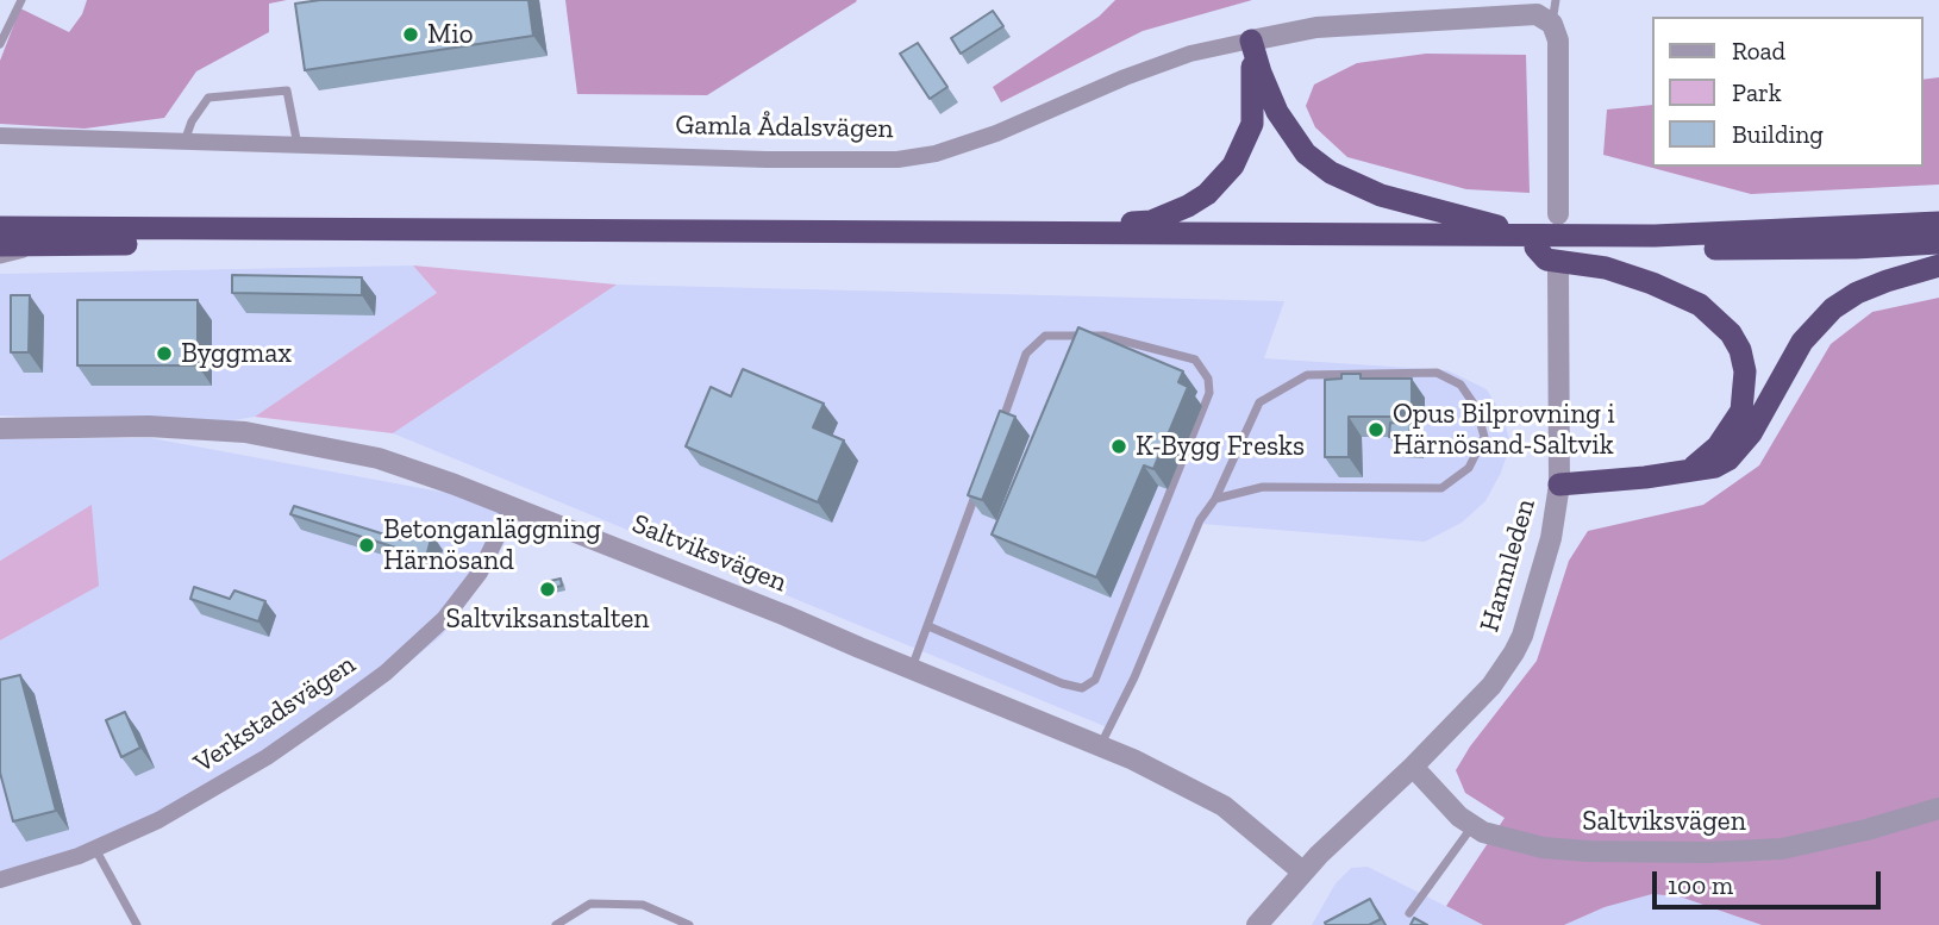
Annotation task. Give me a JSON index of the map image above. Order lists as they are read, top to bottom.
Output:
{
  "streets": {
    "street": [
      "Gamla Ådalsvägen",
      "Saltviksvägen",
      "Hamnleden",
      "Verkstadsvägen"
    ]
  },
  "crossings": [
    ["Saltviksvägen", "Hamnleden"],
    ["Saltviksvägen", "Verkstadsvägen"]
  ],
  "places": [
    "Mio",
    "Byggmax",
    "Opus Bilprovning i Härnösand-Saltvik",
    "K-Bygg Fresks",
    "Betonganläggning Härnösand",
    "Saltviksanstalten"
  ],
  "legend": ["Road", "Park", "Building"],
  "scale_bar": "100 m"
}
